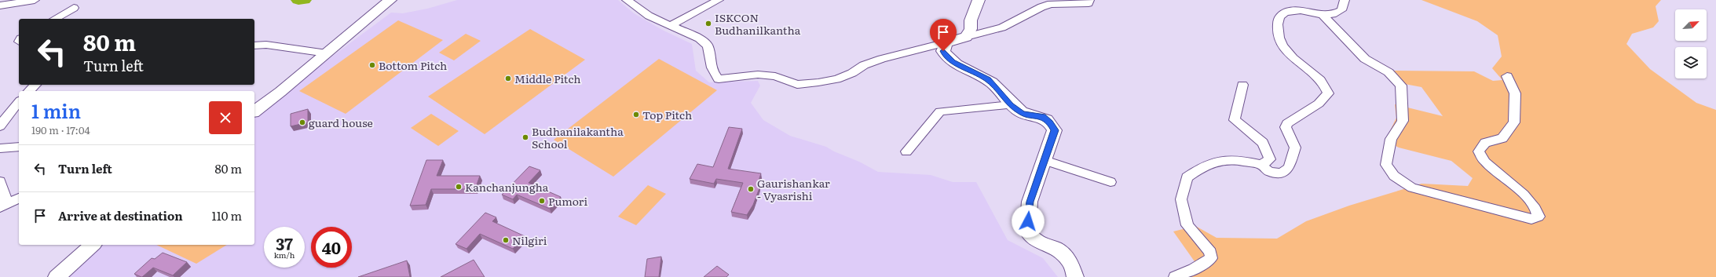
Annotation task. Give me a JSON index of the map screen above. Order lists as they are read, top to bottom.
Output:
{
  "places": [
    "ISKCON Budhanilkantha",
    "Bottom Pitch",
    "Middle Pitch",
    "Top Pitch",
    "guard house",
    "Budhanilakantha School",
    "Kanchanjungha",
    "Gaurishankar - Vyasrishi",
    "Pumori",
    "Nilgiri"
  ],
  "north": "top right",
  "page": {
    "turn": ["80 m", "Turn left"],
    "heading": ["1 min", "190 m · 17:04"],
    "list": [
      {
        "name": "Turn left",
        "value": "80 m"
      },
      {
        "name": "Arrive at destination",
        "value": "110 m"
      }
    ],
    "speed": "37 km/h",
    "limit": "40"
  }
}
